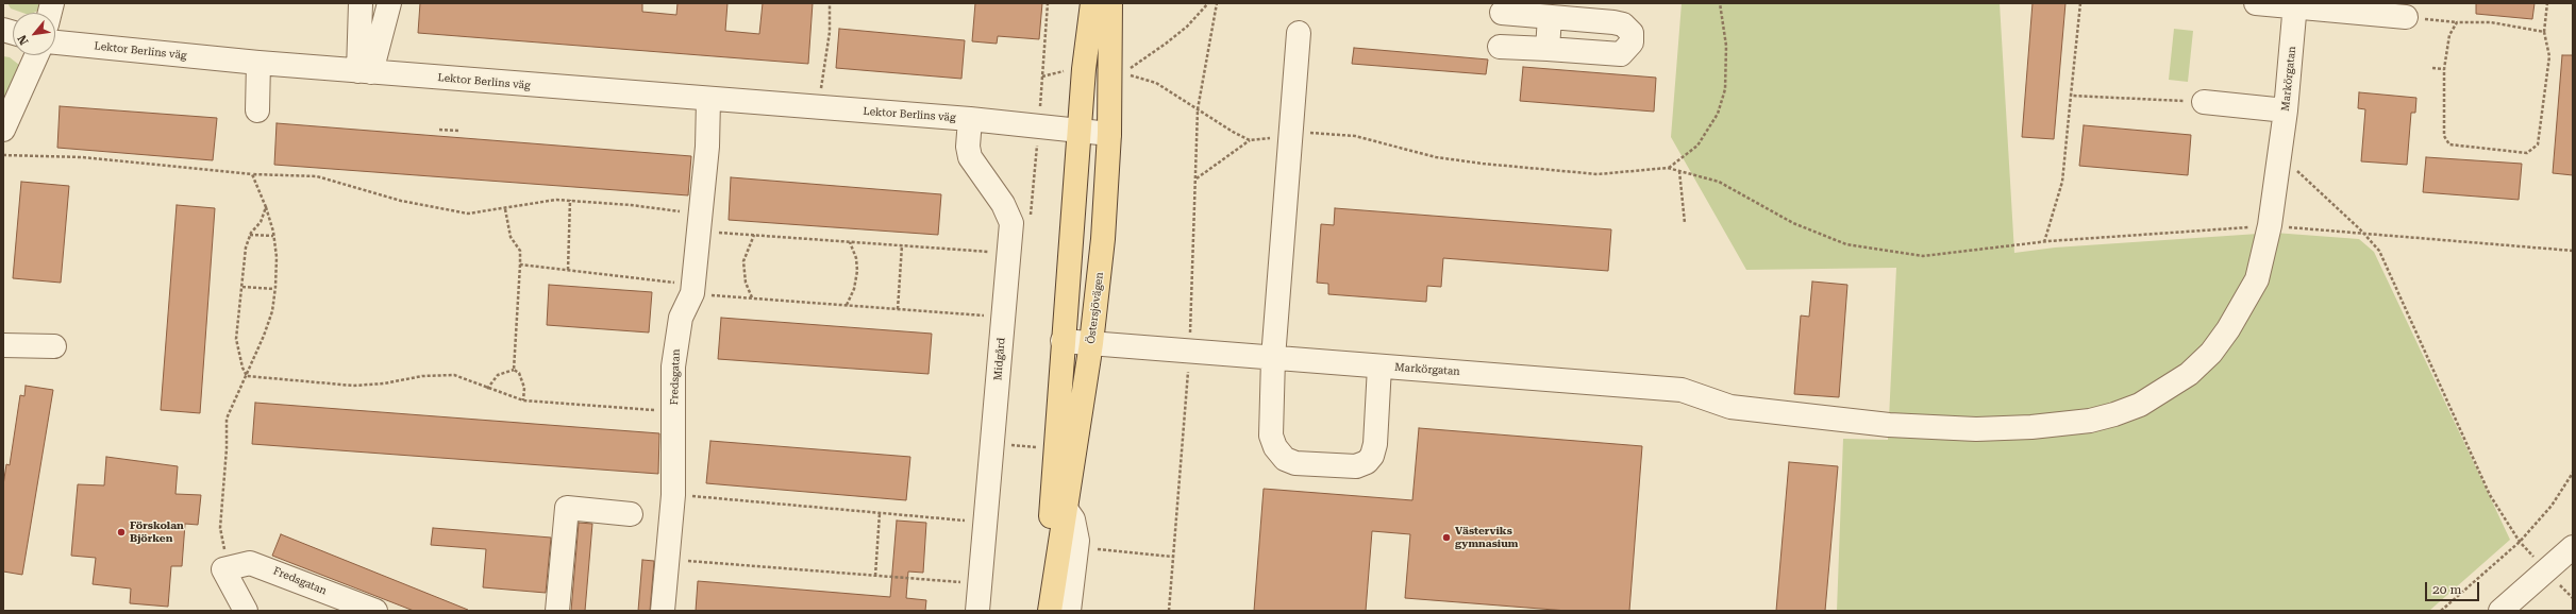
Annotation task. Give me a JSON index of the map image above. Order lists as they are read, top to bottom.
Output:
{
  "streets": {
    "main road": ["Östersjövägen"],
    "street": [
      "Lektor Berlins väg",
      "Markörgatan",
      "Midgård",
      "Fredsgatan"
    ]
  },
  "crossings": [
    ["Lektor Berlins väg", "Östersjövägen"],
    ["Lektor Berlins väg", "Midgård"],
    ["Lektor Berlins väg", "Fredsgatan"],
    ["Markörgatan", "Östersjövägen"]
  ],
  "places": ["Förskolan Björken", "Västerviks gymnasium"],
  "scale_bar": "20 m",
  "north": "bottom left"
}
